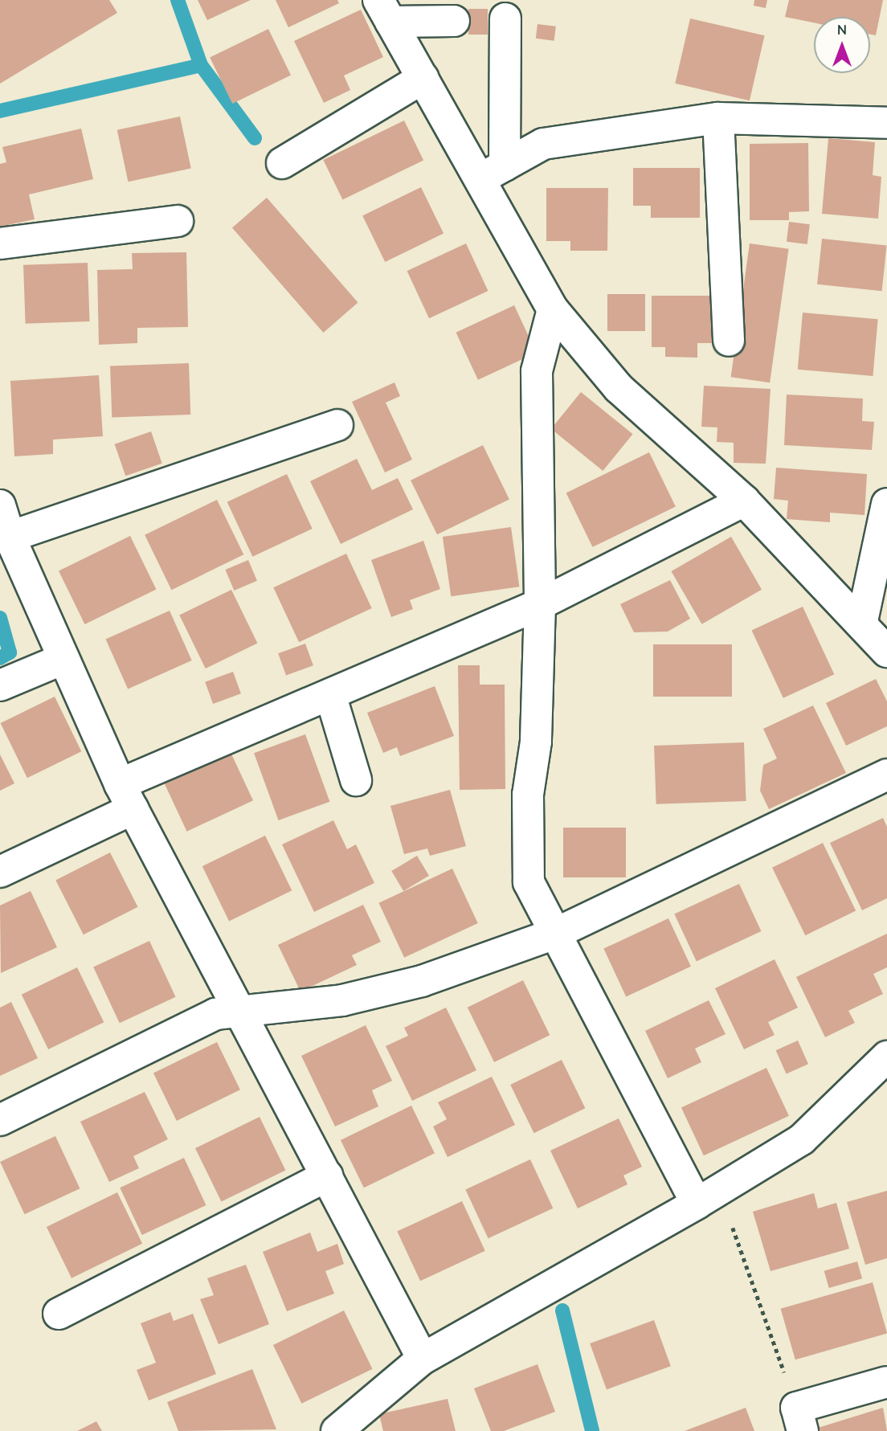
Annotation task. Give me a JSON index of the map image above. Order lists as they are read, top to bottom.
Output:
{
  "north": "top"
}
